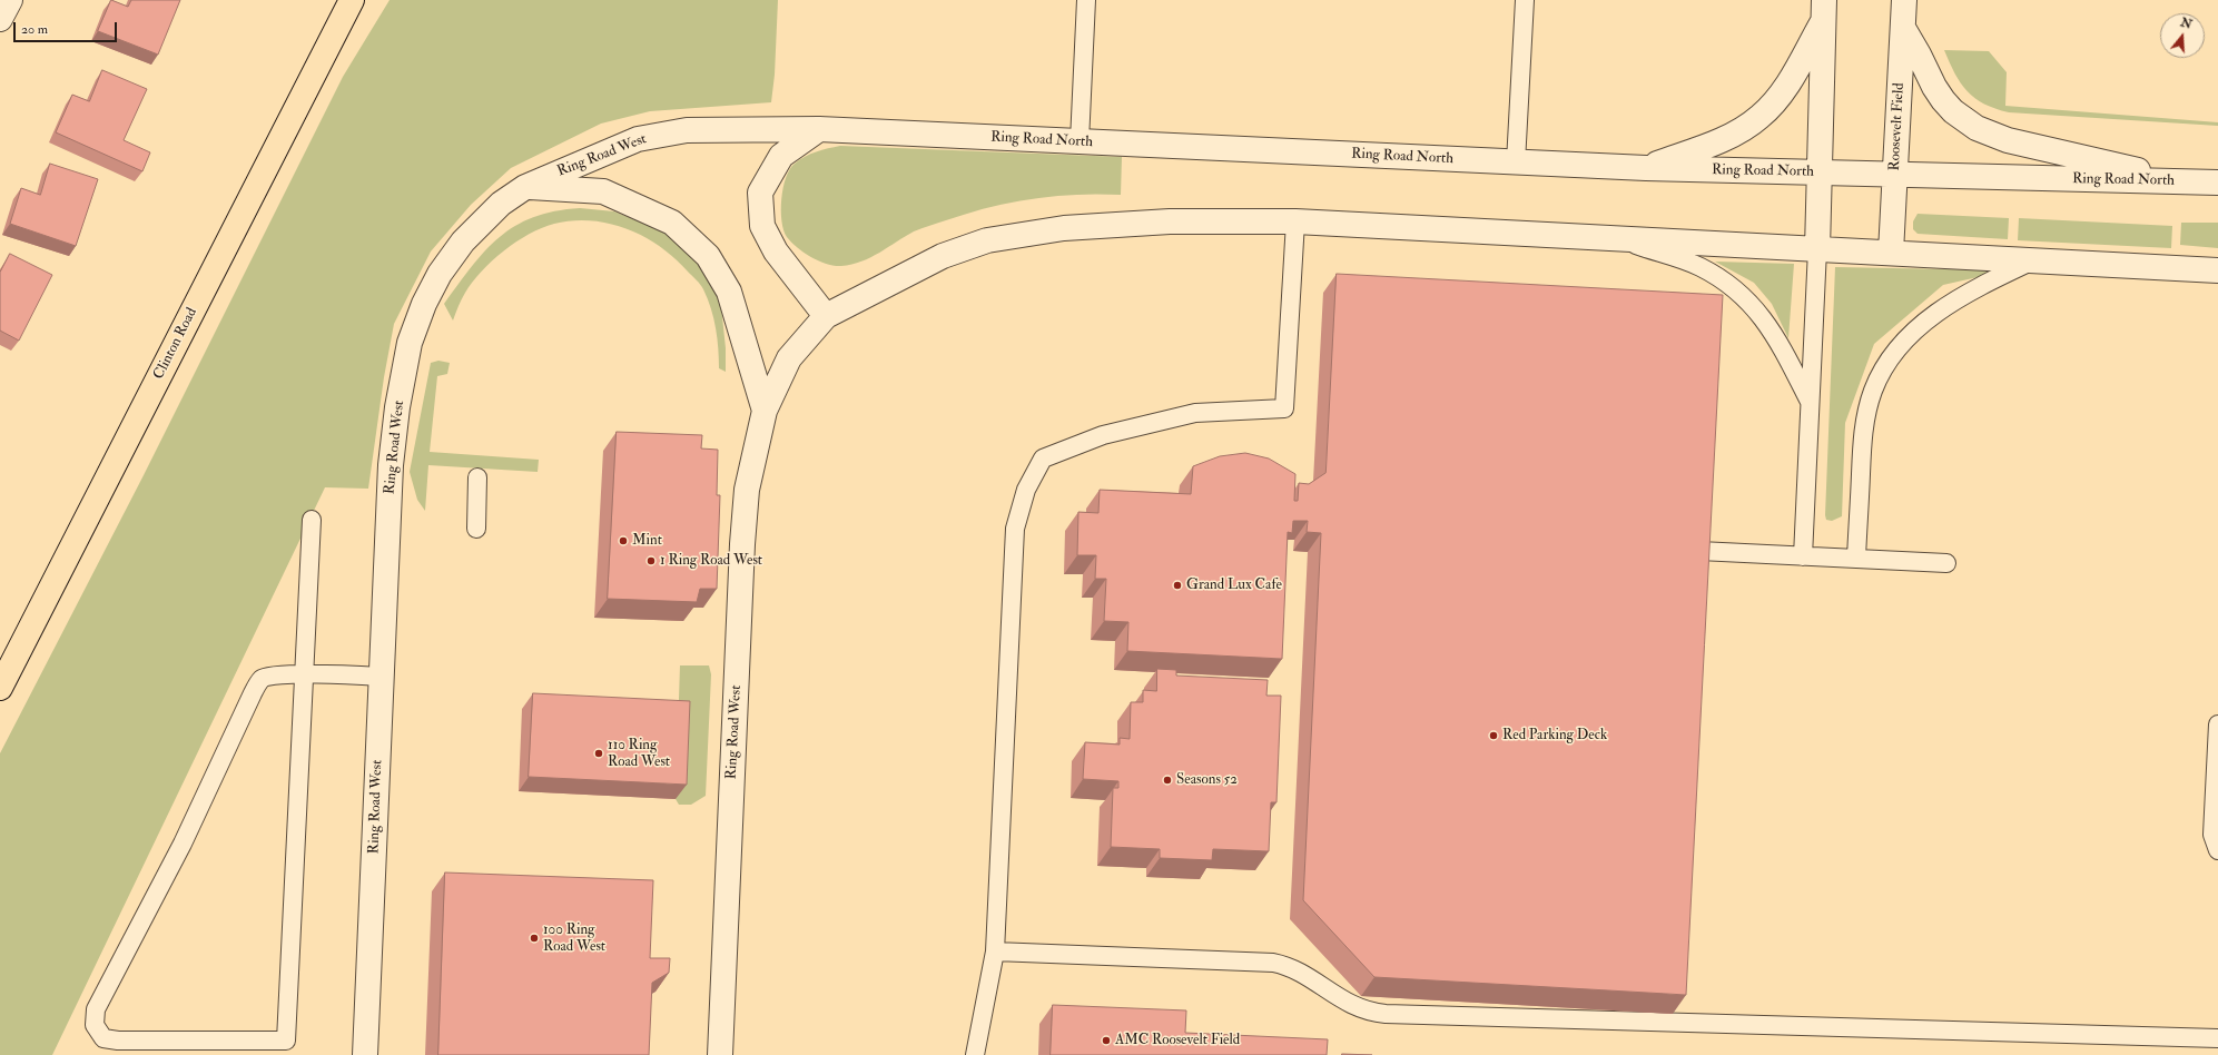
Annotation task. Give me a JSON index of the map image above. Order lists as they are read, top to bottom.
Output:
{
  "streets": {
    "main road": ["Clinton Road"],
    "street": ["Roosevelt Field", "Ring Road North", "Ring Road West"]
  },
  "crossings": [
    ["Roosevelt Field", "Ring Road North"],
    ["Ring Road North", "Ring Road West"]
  ],
  "places": [
    "Mint",
    "1 Ring Road West",
    "Grand Lux Cafe",
    "Red Parking Deck",
    "110 Ring Road West",
    "Seasons 52",
    "100 Ring Road West",
    "AMC Roosevelt Field"
  ],
  "scale_bar": "20 m",
  "north": "top"
}
